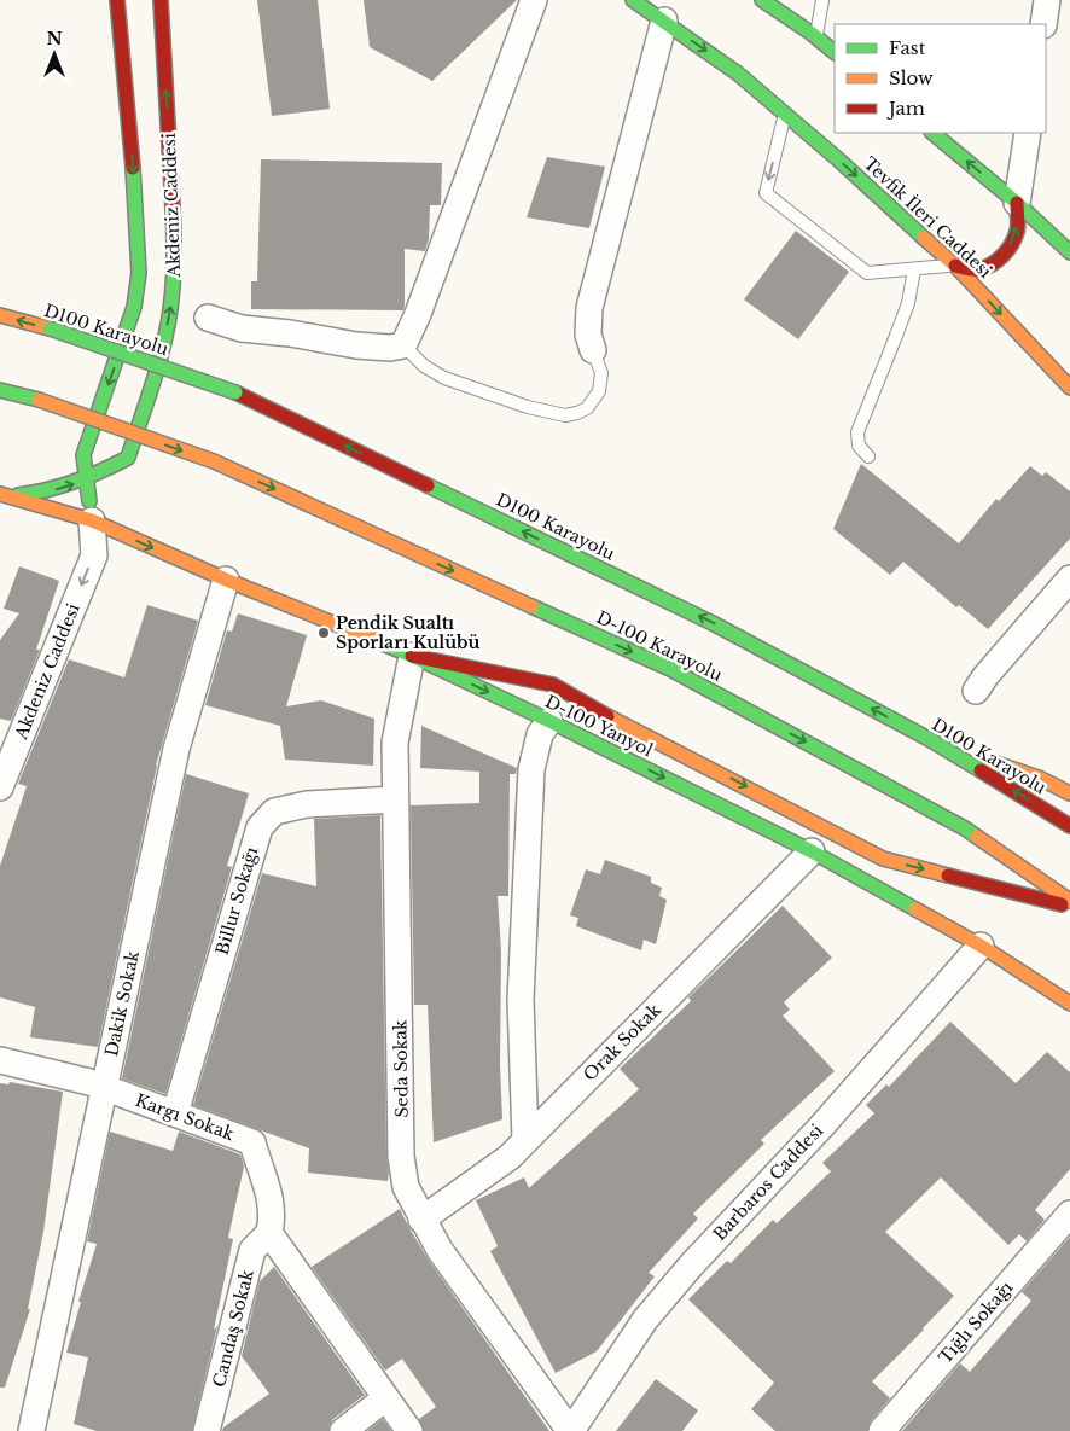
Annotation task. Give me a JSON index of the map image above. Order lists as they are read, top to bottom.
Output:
{
  "streets": {
    "main road": [
      "Akdeniz Caddesi",
      "Tevfik İleri Caddesi",
      "D100 Karayolu",
      "D-100 Karayolu",
      "D-100 Yanyol"
    ],
    "street": [
      "Billur Sokağı",
      "Dakik Sokak",
      "Orak Sokak",
      "Seda Sokak",
      "Kargı Sokak",
      "Barbaros Caddesi",
      "Tığlı Sokağı",
      "Candaş Sokak"
    ]
  },
  "crossings": [
    ["Akdeniz Caddesi", "D-100 Yanyol"],
    ["D-100 Yanyol", "Dakik Sokak"],
    ["D-100 Yanyol", "Orak Sokak"],
    ["D-100 Yanyol", "Seda Sokak"],
    ["D-100 Yanyol", "Barbaros Caddesi"],
    ["Billur Sokağı", "Seda Sokak"],
    ["Billur Sokağı", "Kargı Sokak"],
    ["Dakik Sokak", "Kargı Sokak"],
    ["Orak Sokak", "Seda Sokak"],
    ["Seda Sokak", "Barbaros Caddesi"],
    ["Kargı Sokak", "Candaş Sokak"]
  ],
  "one_way": ["D100 Karayolu"],
  "places": ["Pendik Sualtı Sporları Kulübü"],
  "legend": ["Fast", "Slow", "Jam"],
  "north": "top"
}
